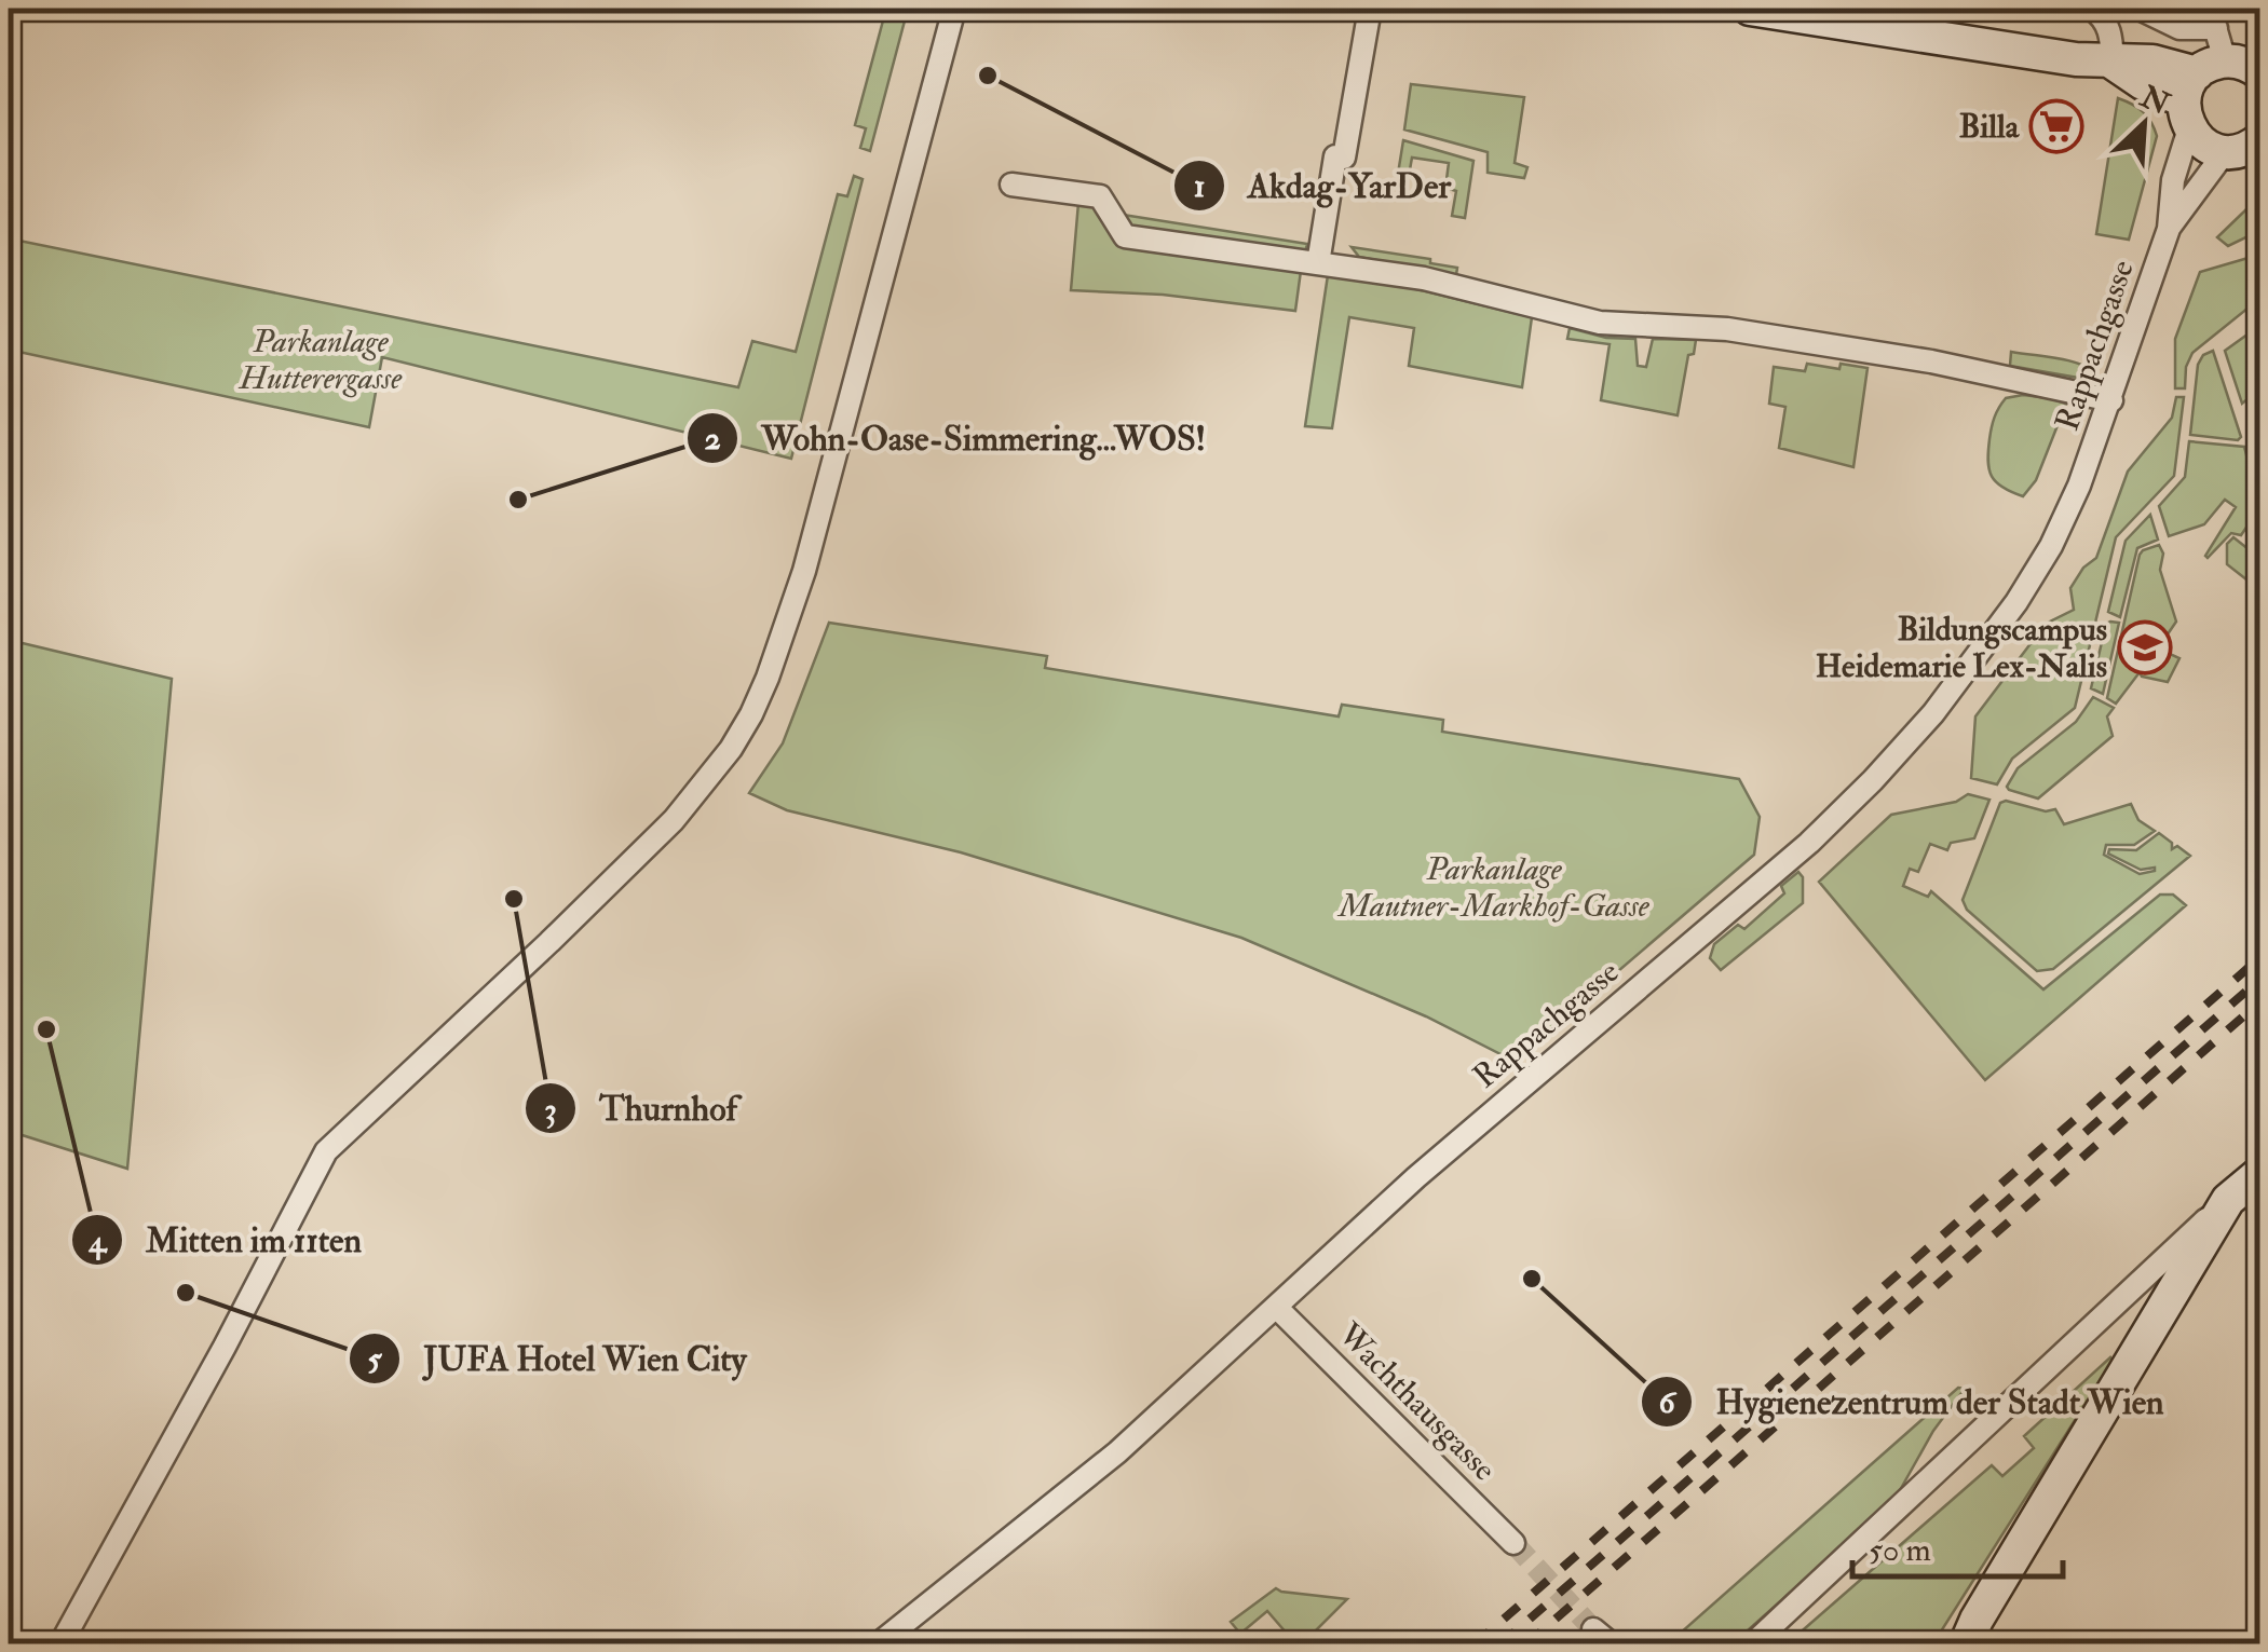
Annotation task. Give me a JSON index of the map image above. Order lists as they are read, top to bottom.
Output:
{
  "streets": {
    "street": ["Rappachgasse", "Wachthausgasse"]
  },
  "crossings": [
    ["Rappachgasse", "Wachthausgasse"]
  ],
  "parks": ["Parkanlage Hutterergasse", "Parkanlage Mautner-Markhof-Gasse"],
  "places": {
    "other": [
      "Akdag-YarDer",
      "Wohn-Oase-Simmering...WOS!",
      "Thurnhof",
      "Mitten im 11ten",
      "Hygienezentrum der Stadt Wien",
      "JUFA Hotel Wien City"
    ],
    "supermarket": ["Billa"],
    "school or university": ["Bildungscampus Heidemarie Lex-Nalis"]
  },
  "scale_bar": "50 m",
  "north": "top right"
}
